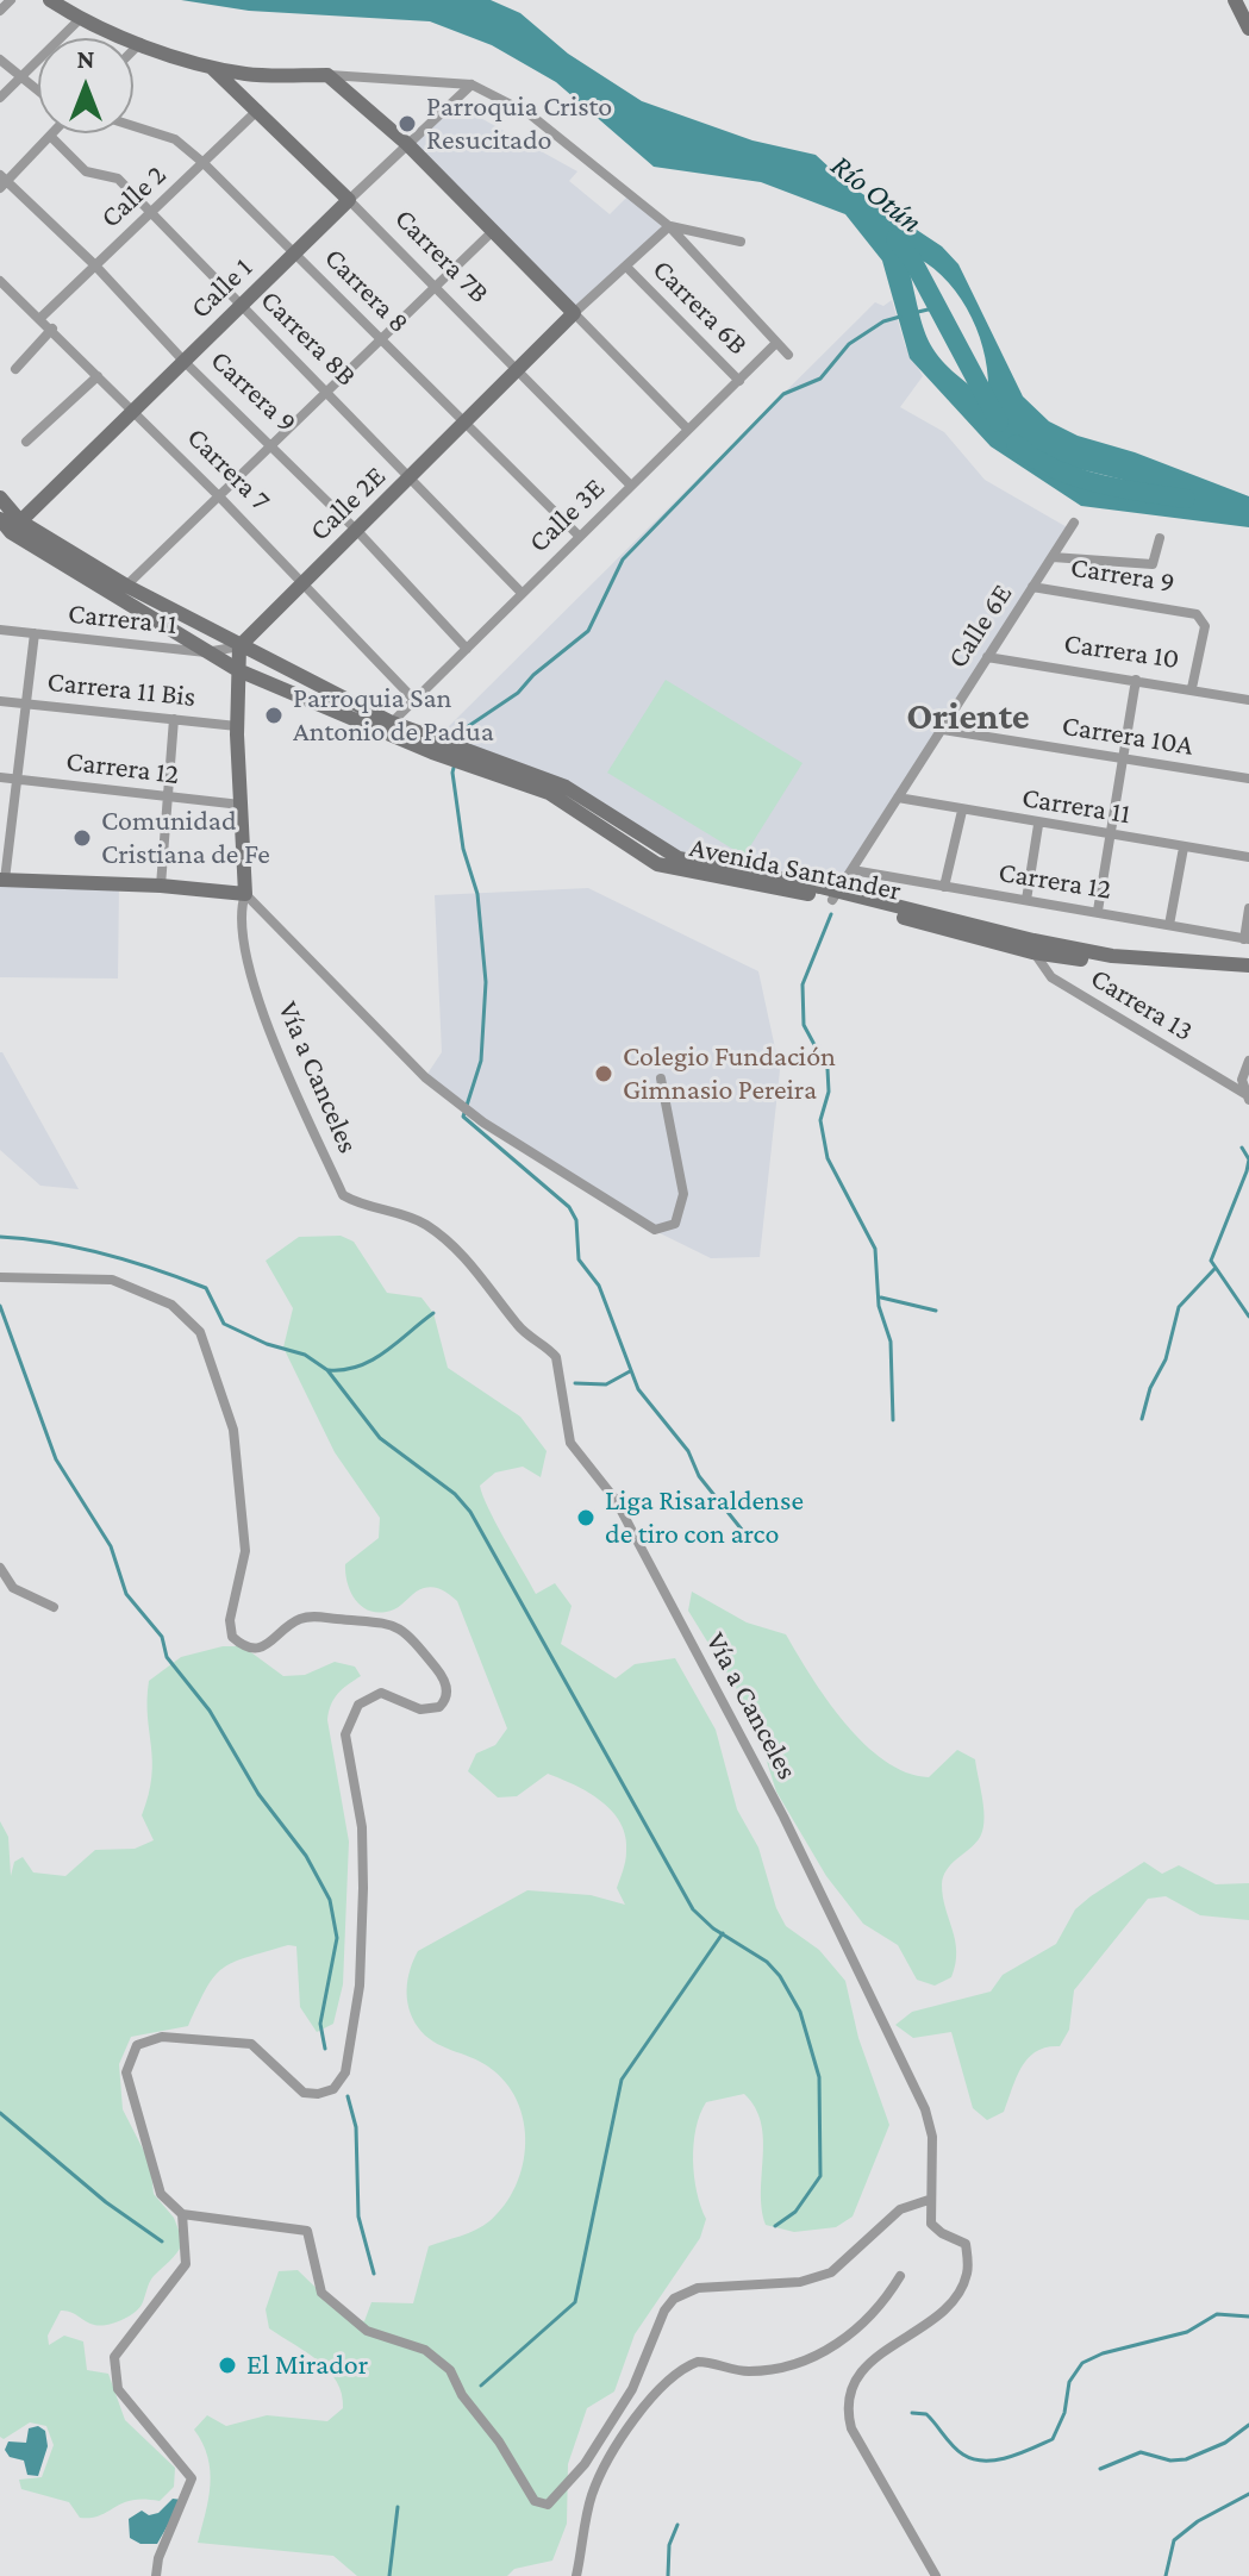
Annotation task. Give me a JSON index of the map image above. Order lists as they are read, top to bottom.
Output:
{
  "streets": {
    "main road": [
      "Carrera 7B",
      "Calle 1",
      "Calle 2E",
      "Avenida Santander"
    ],
    "street": [
      "Calle 2",
      "Carrera 8",
      "Carrera 6B",
      "Carrera 8B",
      "Carrera 9",
      "Carrera 7",
      "Calle 3E",
      "Carrera 11",
      "Calle 6E",
      "Carrera 10",
      "Carrera 11 Bis",
      "Carrera 10A",
      "Carrera 12",
      "Carrera 13",
      "Vía a Canceles"
    ]
  },
  "crossings": [
    ["Calle 2", "Carrera 7B"],
    ["Calle 2", "Carrera 8"],
    ["Calle 2", "Carrera 8B"],
    ["Calle 2", "Carrera 9"],
    ["Calle 2", "Carrera 7"],
    ["Carrera 7B", "Calle 1"],
    ["Carrera 7B", "Calle 2E"],
    ["Carrera 7B", "Calle 3E"],
    ["Calle 1", "Carrera 8"],
    ["Calle 1", "Carrera 8B"],
    ["Calle 1", "Carrera 9"],
    ["Calle 1", "Carrera 7"],
    ["Calle 1", "Avenida Santander"],
    ["Carrera 8", "Calle 2E"],
    ["Carrera 8", "Calle 3E"],
    ["Carrera 6B", "Calle 2E"],
    ["Carrera 6B", "Calle 3E"],
    ["Carrera 8B", "Calle 2E"],
    ["Carrera 8B", "Calle 3E"],
    ["Carrera 9", "Calle 2E"],
    ["Carrera 9", "Calle 3E"],
    ["Carrera 9", "Calle 6E"],
    ["Carrera 9", "Carrera 10"],
    ["Carrera 7", "Calle 2E"],
    ["Carrera 7", "Calle 3E"],
    ["Calle 2E", "Carrera 11"],
    ["Calle 2E", "Avenida Santander"],
    ["Calle 3E", "Avenida Santander"],
    ["Carrera 11", "Calle 6E"],
    ["Carrera 11", "Avenida Santander"],
    ["Calle 6E", "Carrera 10"],
    ["Calle 6E", "Carrera 10A"],
    ["Calle 6E", "Carrera 12"],
    ["Calle 6E", "Avenida Santander"],
    ["Avenida Santander", "Carrera 13"]
  ],
  "districts": ["Oriente"],
  "water": ["Río Otún"],
  "places": [
    "Parroquia Cristo Resucitado",
    "Parroquia San Antonio de Padua",
    "Comunidad Cristiana de Fe",
    "Colegio Fundación Gimnasio Pereira",
    "Liga Risaraldense de tiro con arco",
    "El Mirador"
  ],
  "north": "top"
}
